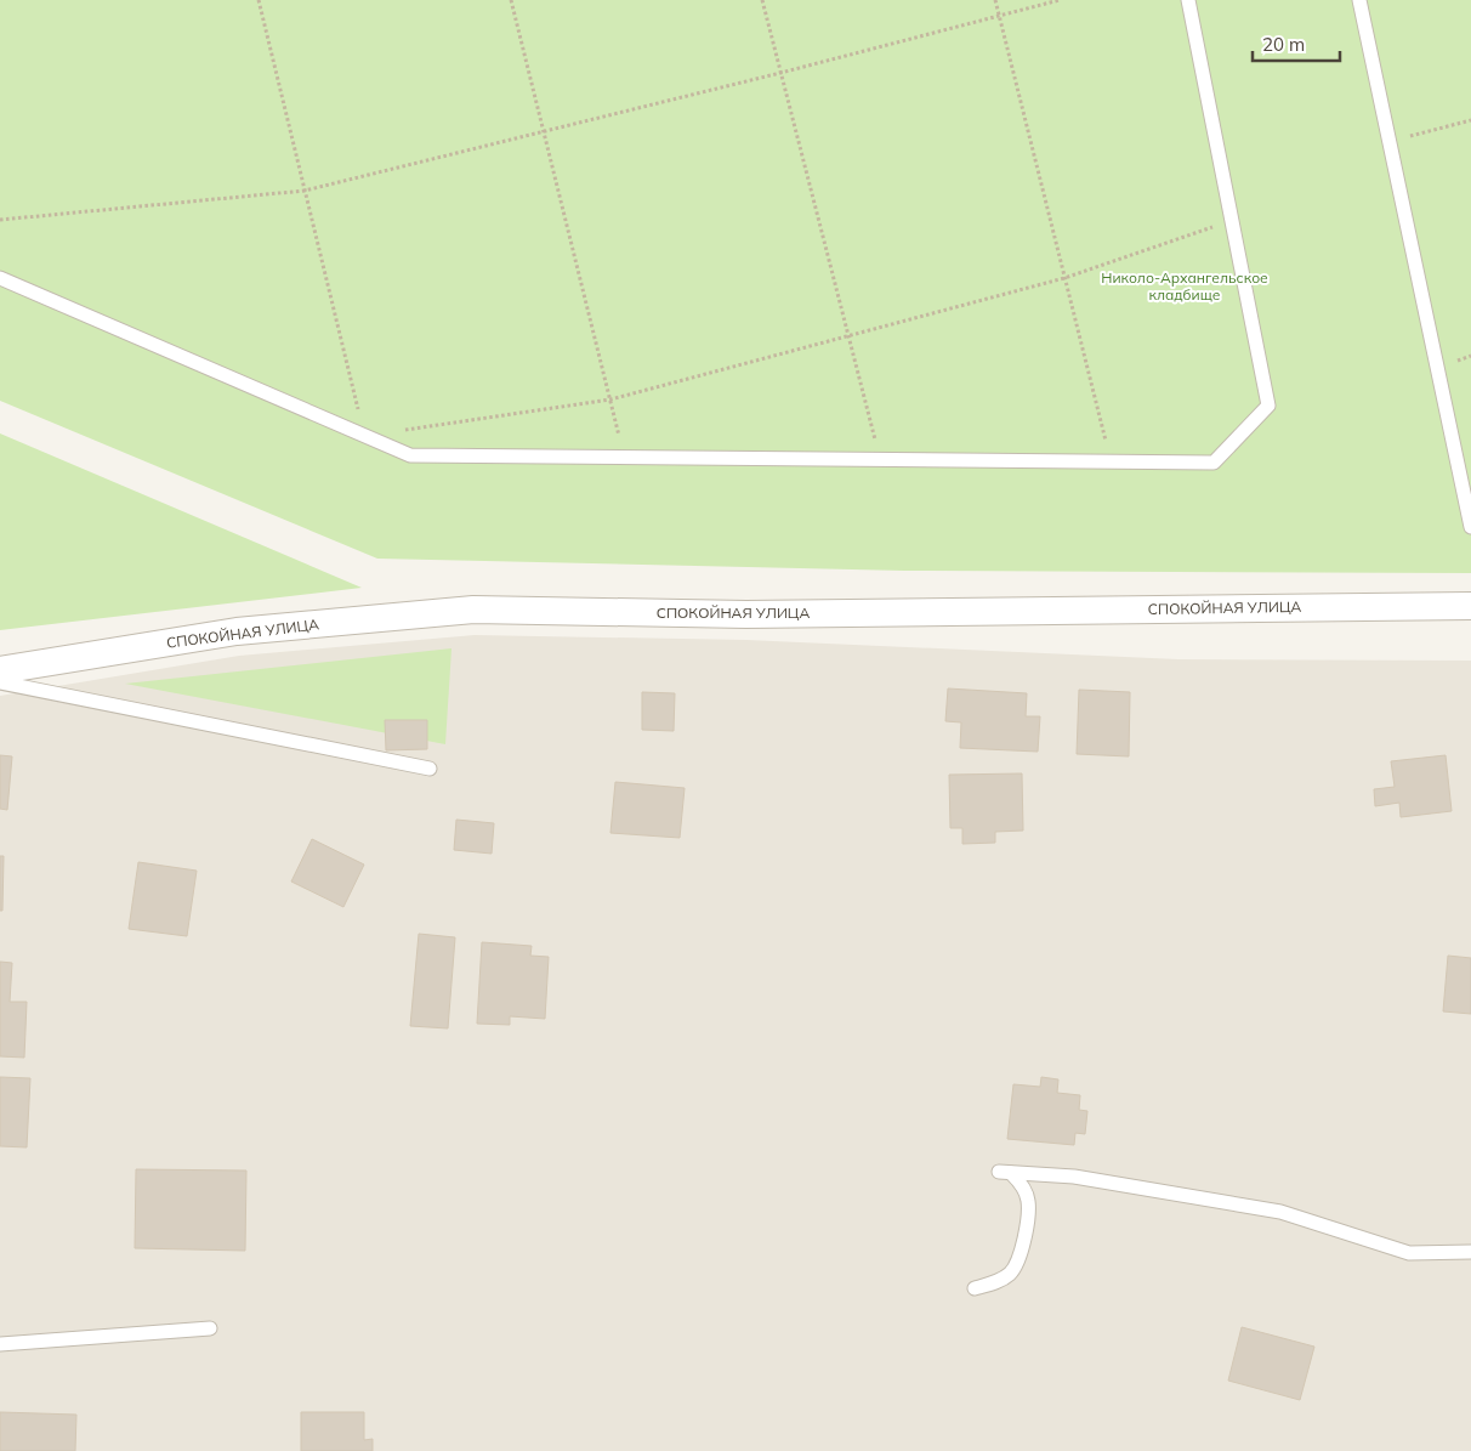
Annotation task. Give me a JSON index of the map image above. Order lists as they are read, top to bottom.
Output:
{
  "streets": {
    "street": ["СПОКОЙНАЯ УЛИЦА"]
  },
  "parks": ["Николо-Архангельское кладбище"],
  "scale_bar": "20 m"
}
